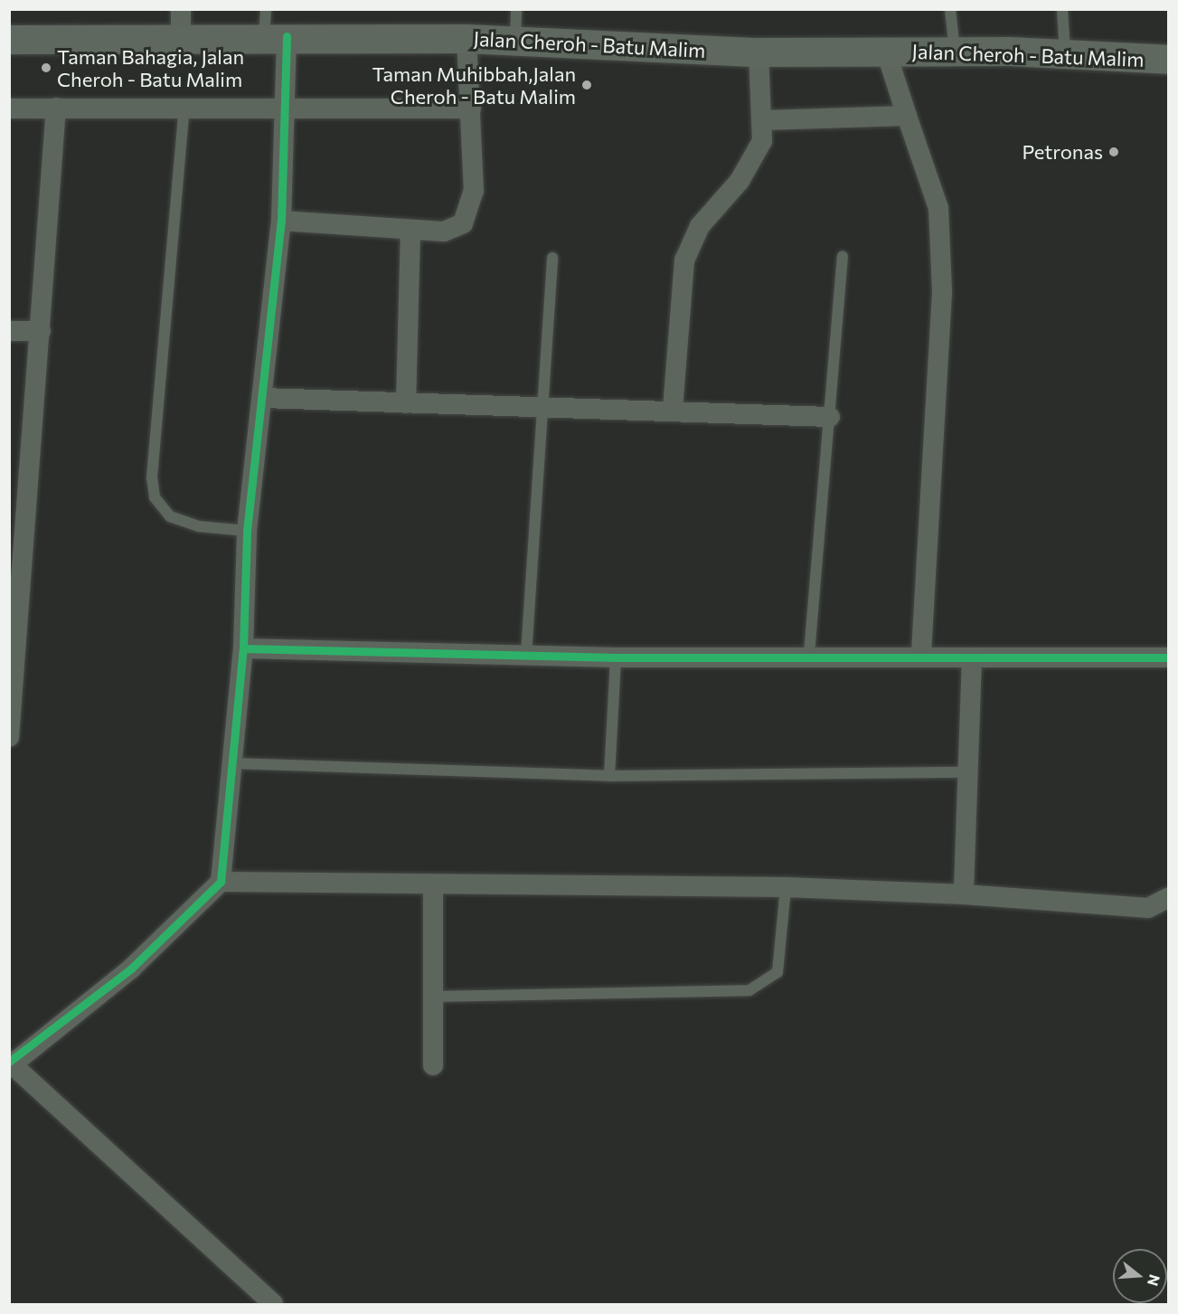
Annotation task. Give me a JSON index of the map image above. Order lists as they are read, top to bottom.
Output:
{
  "streets": {
    "main road": ["Jalan Cheroh - Batu Malim"]
  },
  "places": ["Taman Bahagia, Jalan Cheroh - Batu Malim", "Taman Muhibbah,Jalan Cheroh - Batu Malim", "Petronas"],
  "north": "right"
}
